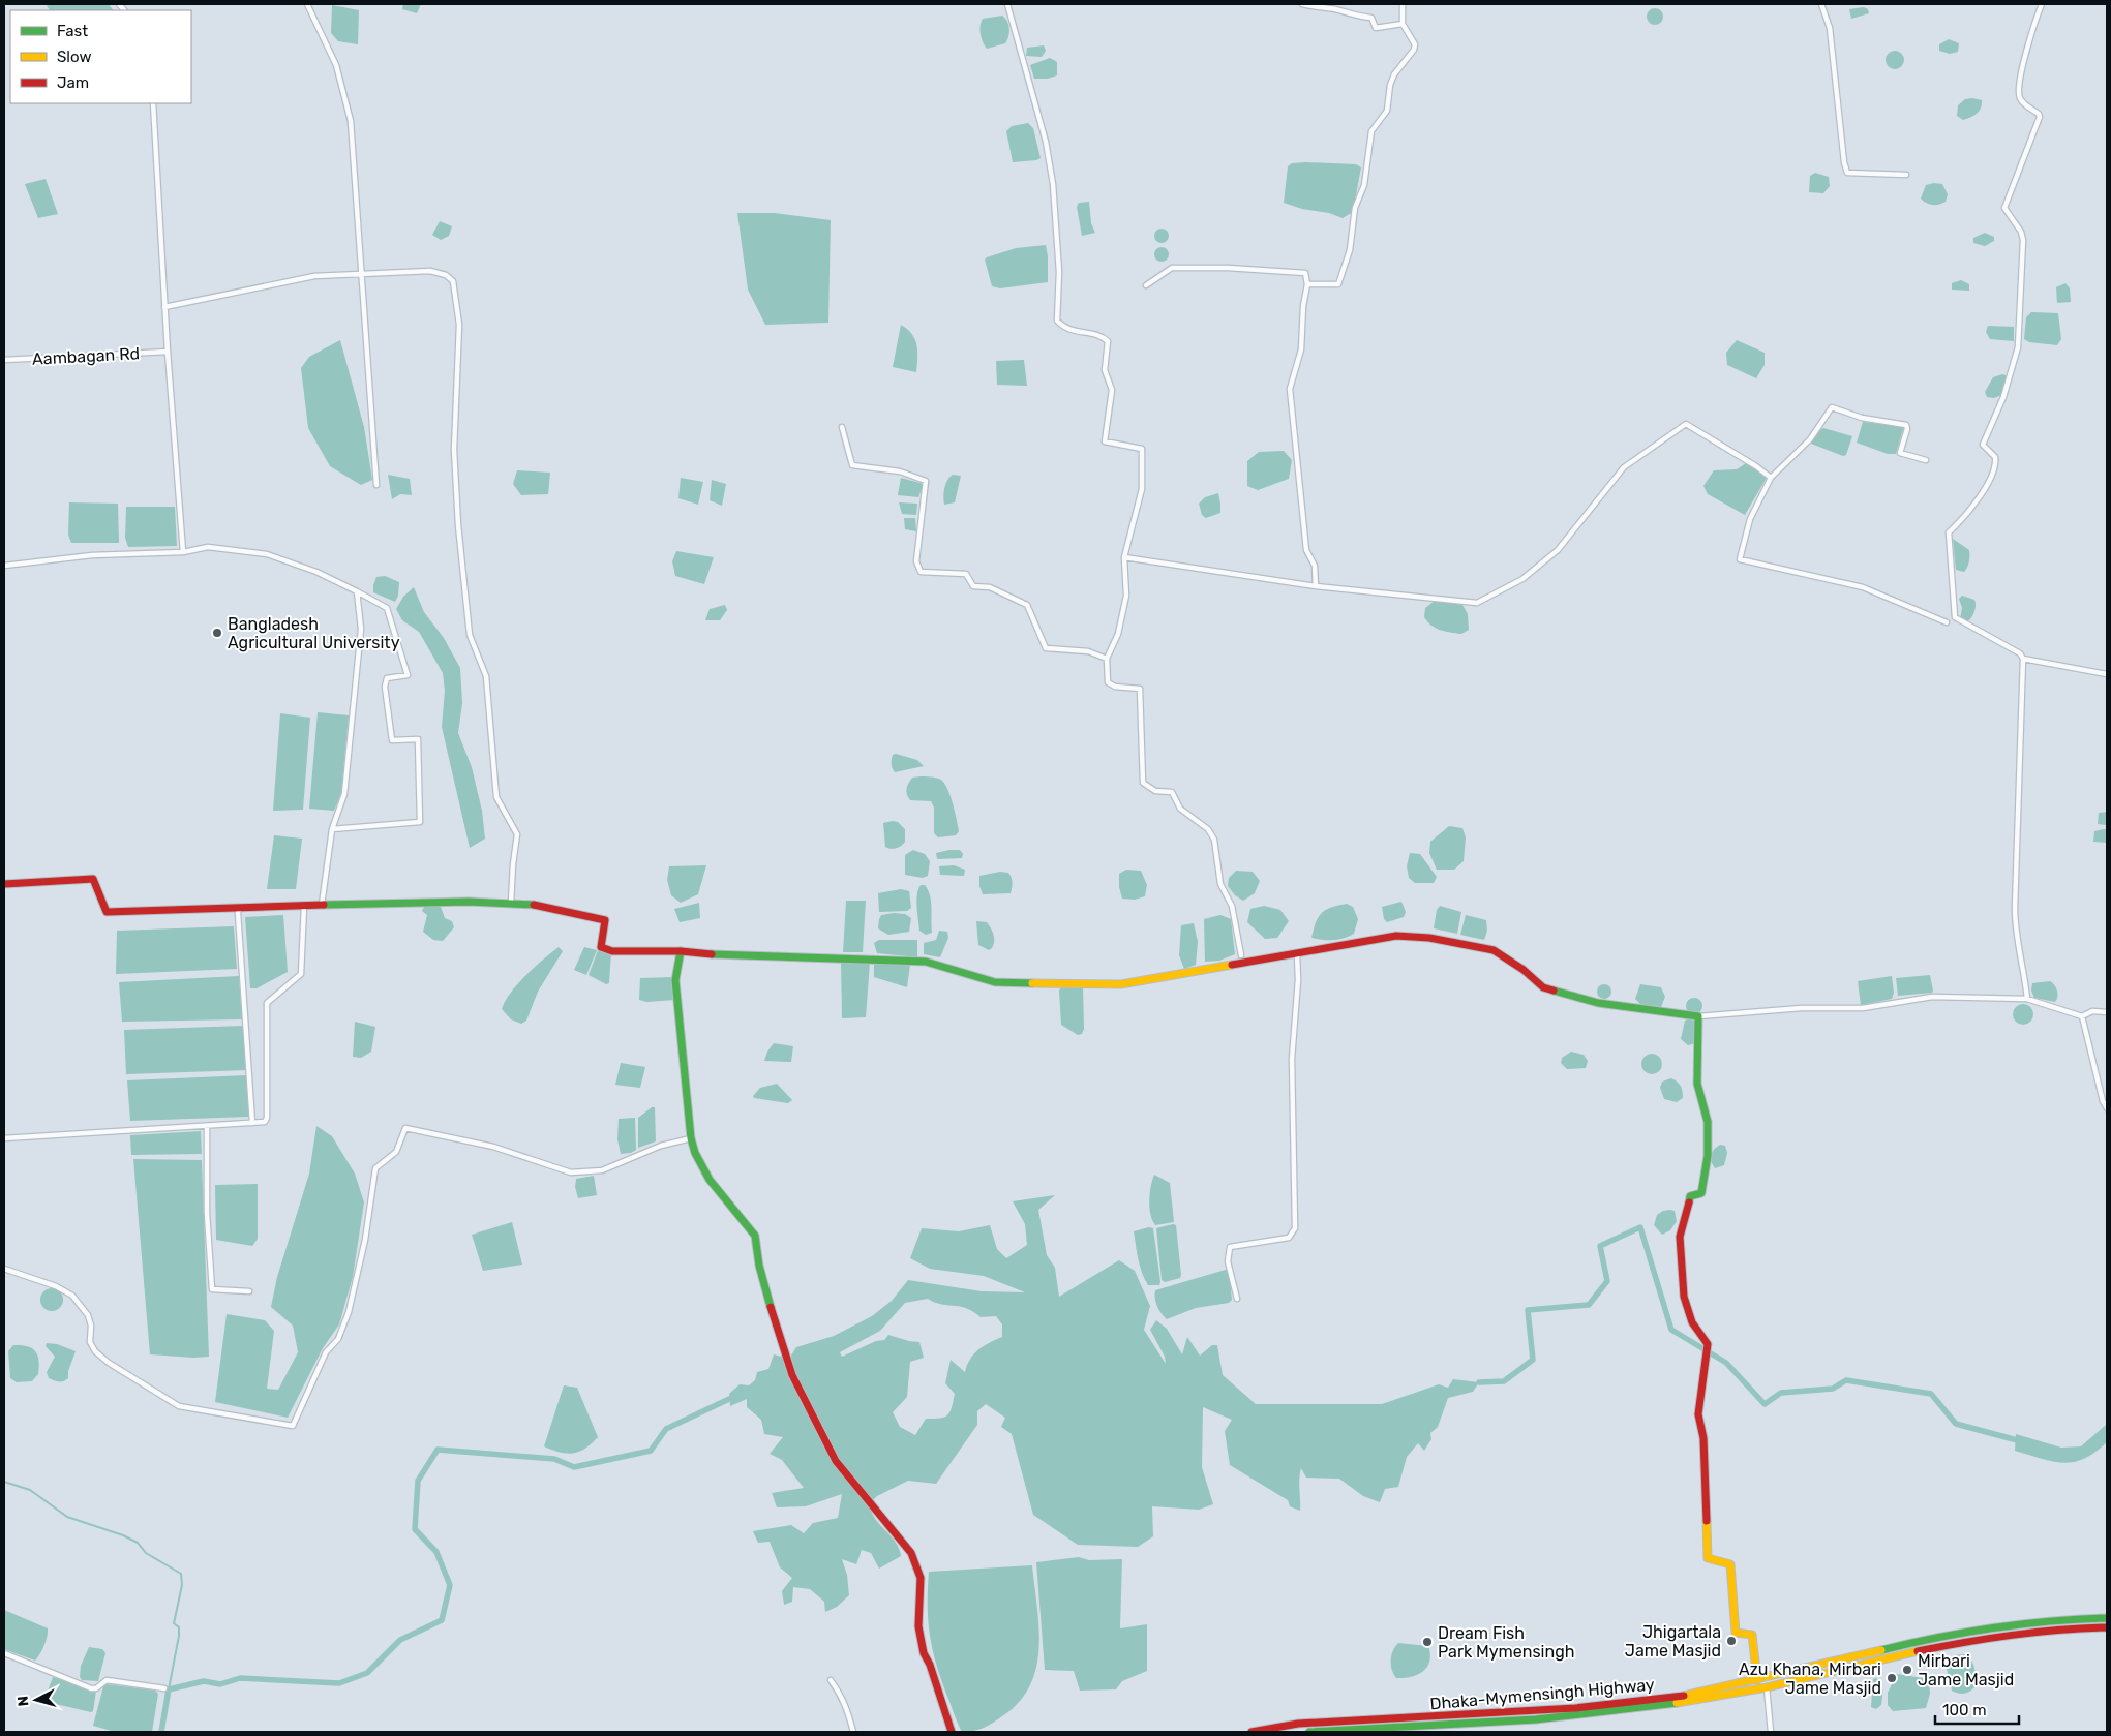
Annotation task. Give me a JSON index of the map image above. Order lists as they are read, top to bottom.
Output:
{
  "streets": {
    "main road": ["Dhaka-Mymensingh Highway"],
    "street": ["Aambagan Rd"]
  },
  "places": [
    "Bangladesh Agricultural University",
    "Jhigartala Jame Masjid",
    "Dream Fish Park Mymensingh",
    "Mirbari Jame Masjid",
    "Azu Khana, Mirbari Jame Masjid"
  ],
  "legend": ["Fast", "Slow", "Jam"],
  "scale_bar": "100 m",
  "north": "left"
}
